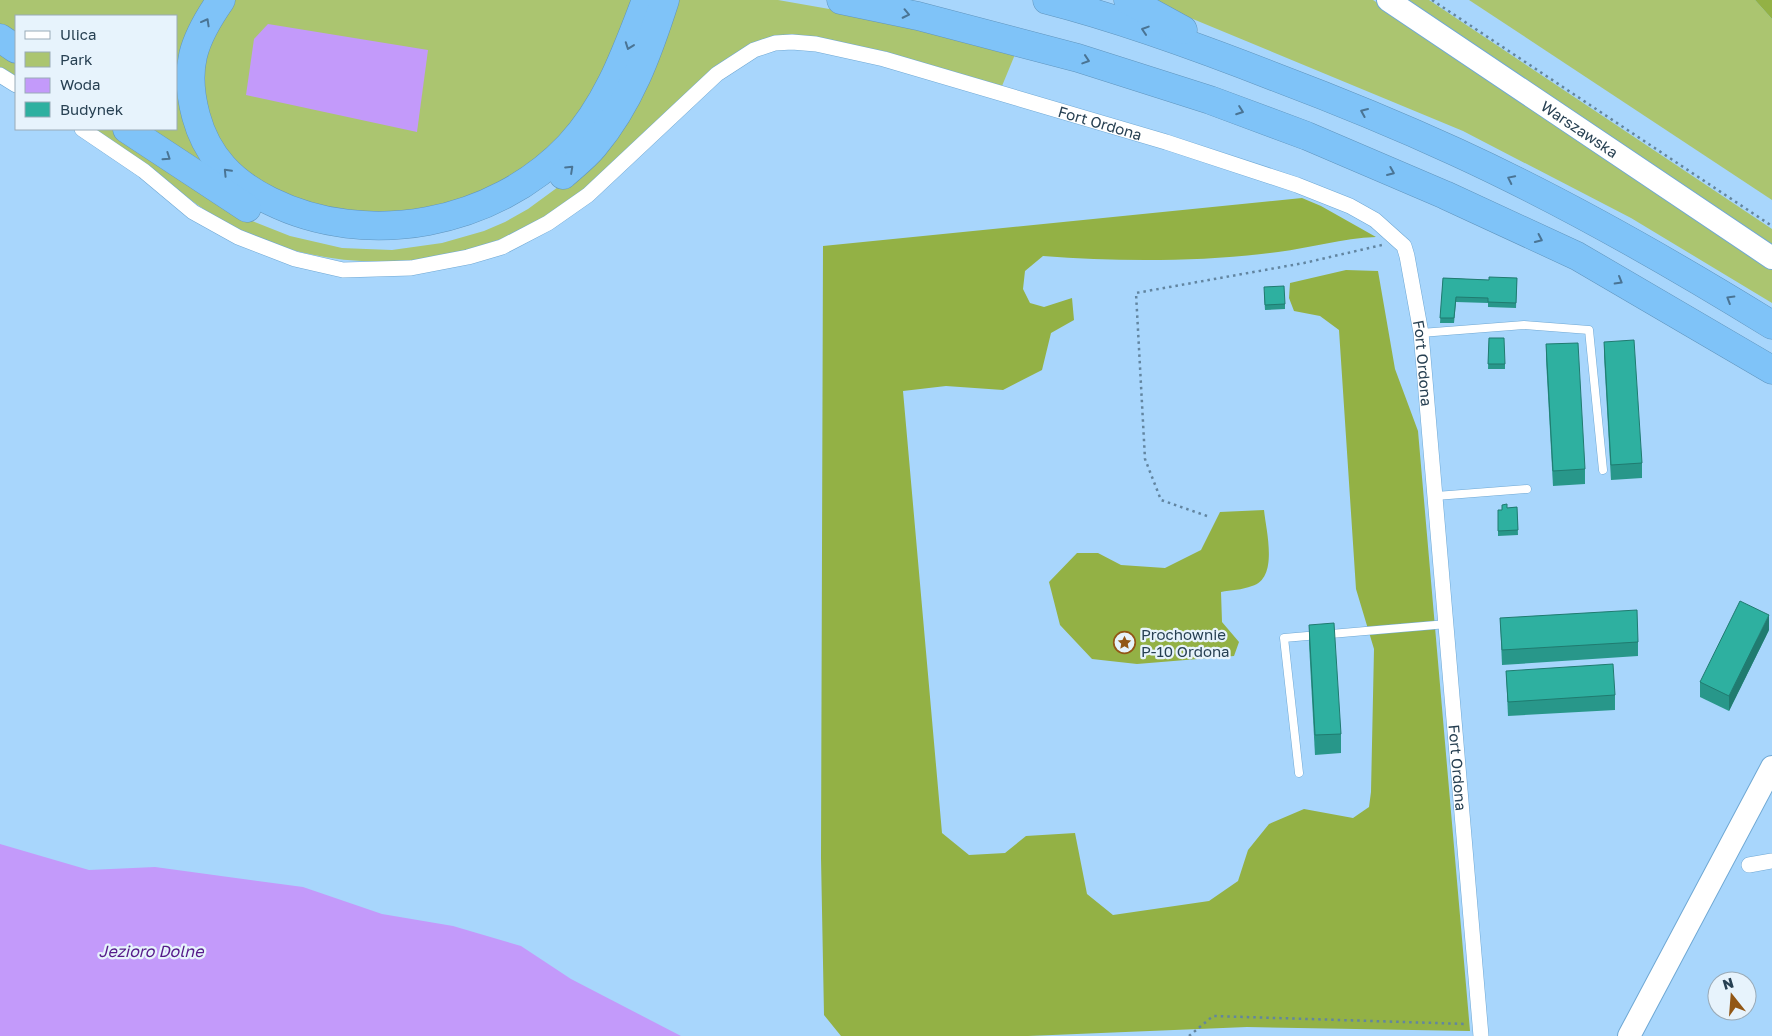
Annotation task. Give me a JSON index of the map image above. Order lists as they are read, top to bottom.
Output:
{
  "streets": {
    "main road": ["Warszawska"],
    "street": ["Fort Ordona"]
  },
  "water": ["Jezioro Dolne"],
  "places": {
    "place": ["Prochownie P-10 Ordona"]
  },
  "legend": [
    "Ulica",
    "Park",
    "Woda",
    "Budynek"
  ],
  "north": "top"
}
